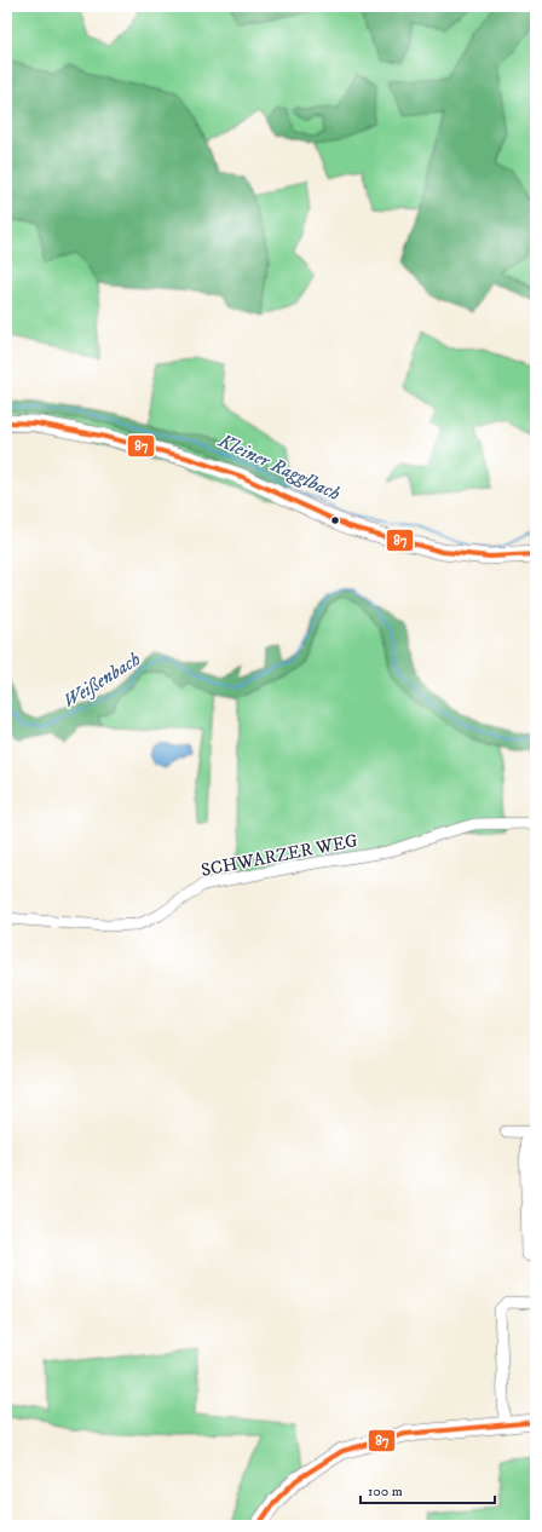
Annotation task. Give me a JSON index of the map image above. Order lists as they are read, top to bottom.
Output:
{
  "streets": {
    "street": ["SCHWARZER WEG"]
  },
  "water": ["Kleiner Ragglbach", "Weißenbach"],
  "lines": ["transit line 87"],
  "scale_bar": "100 m"
}
